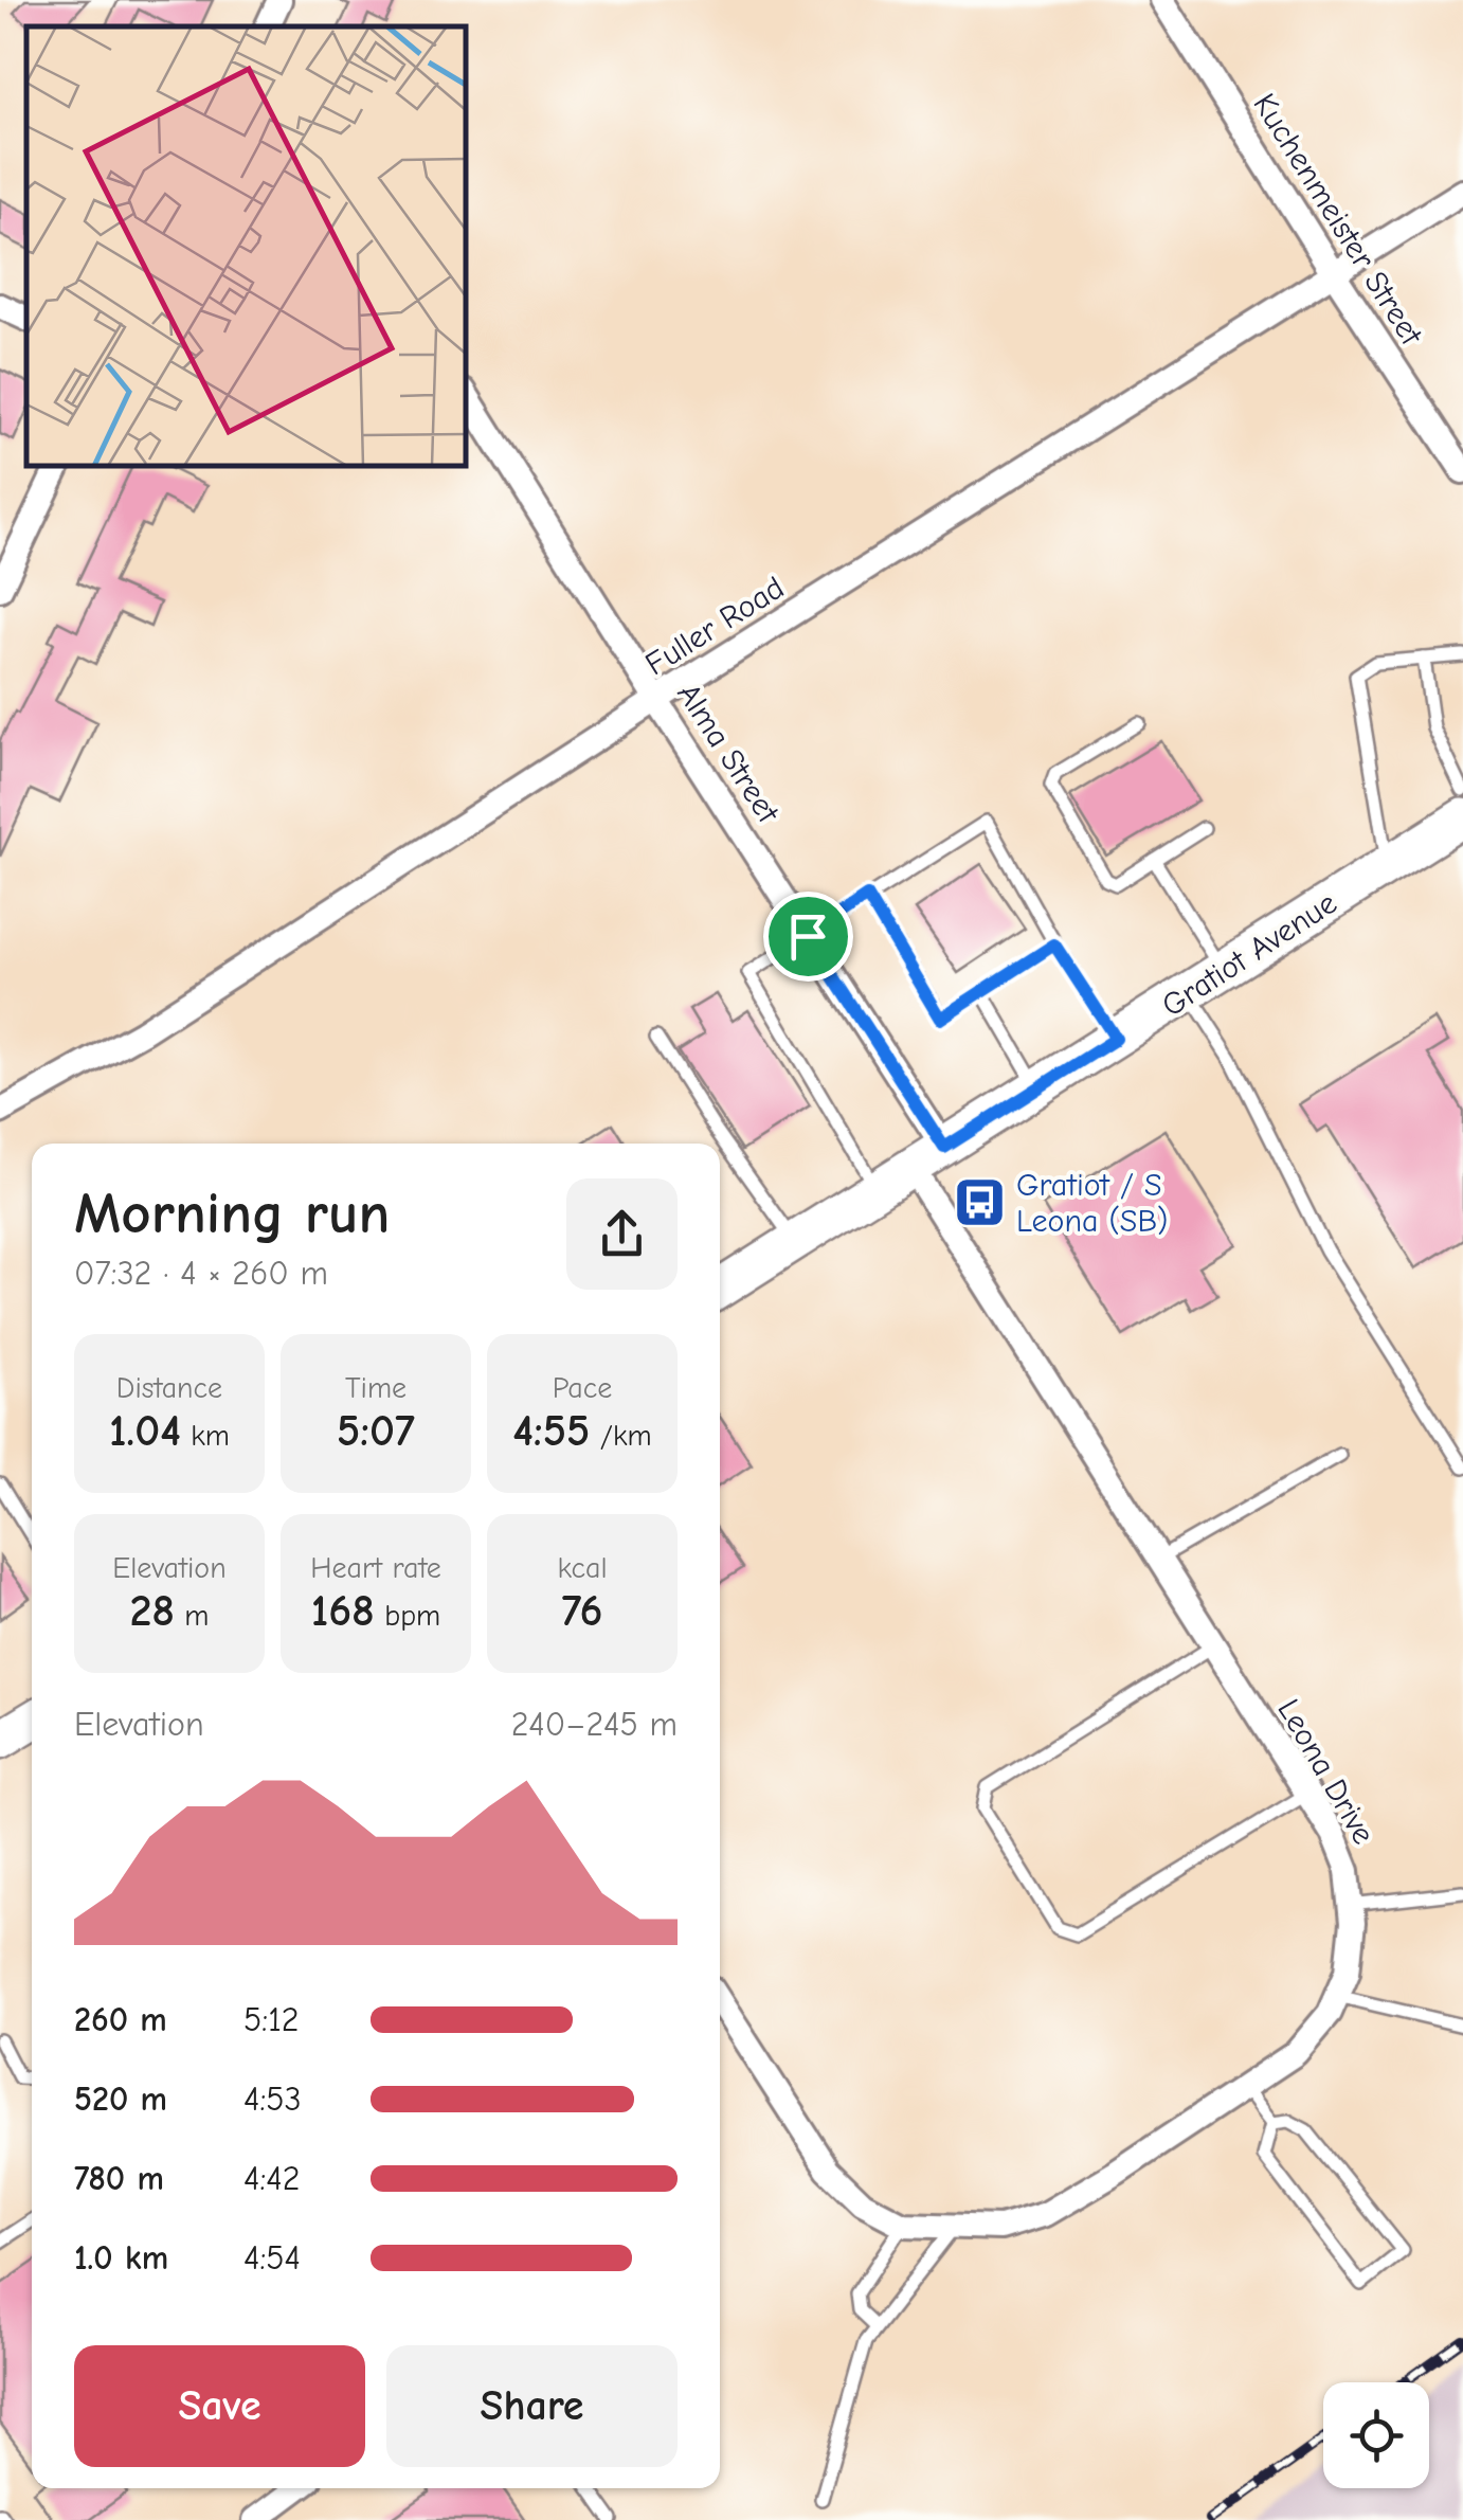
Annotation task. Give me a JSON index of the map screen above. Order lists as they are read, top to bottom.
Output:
{
  "streets": {
    "main road": ["Gratiot Avenue"],
    "street": [
      "Kuchenmeister Street",
      "Fuller Road",
      "Alma Street",
      "Leona Drive"
    ]
  },
  "crossings": [
    ["Kuchenmeister Street", "Fuller Road"],
    ["Fuller Road", "Alma Street"],
    ["Alma Street", "Gratiot Avenue"],
    ["Gratiot Avenue", "Leona Drive"]
  ],
  "places": {
    "bus stop": ["Gratiot / S Leona (SB)"]
  },
  "page": {
    "heading": ["Morning run", "07:32 · 4 × 260 m"],
    "stats": [
      ["Distance", "1.04 km"],
      ["Time", "5:07"],
      ["Pace", "4:55 /km"],
      ["Elevation", "28 m"],
      ["Heart rate", "168 bpm"],
      ["kcal", "76"]
    ],
    "chart": ["Elevation", "240–245 m"],
    "list": [
      {
        "name": "260 m",
        "note": "5:12"
      },
      {
        "name": "520 m",
        "note": "4:53"
      },
      {
        "name": "780 m",
        "note": "4:42"
      },
      {
        "name": "1.0 km",
        "note": "4:54"
      }
    ],
    "buttons": ["Save", "Share"]
  }
}
